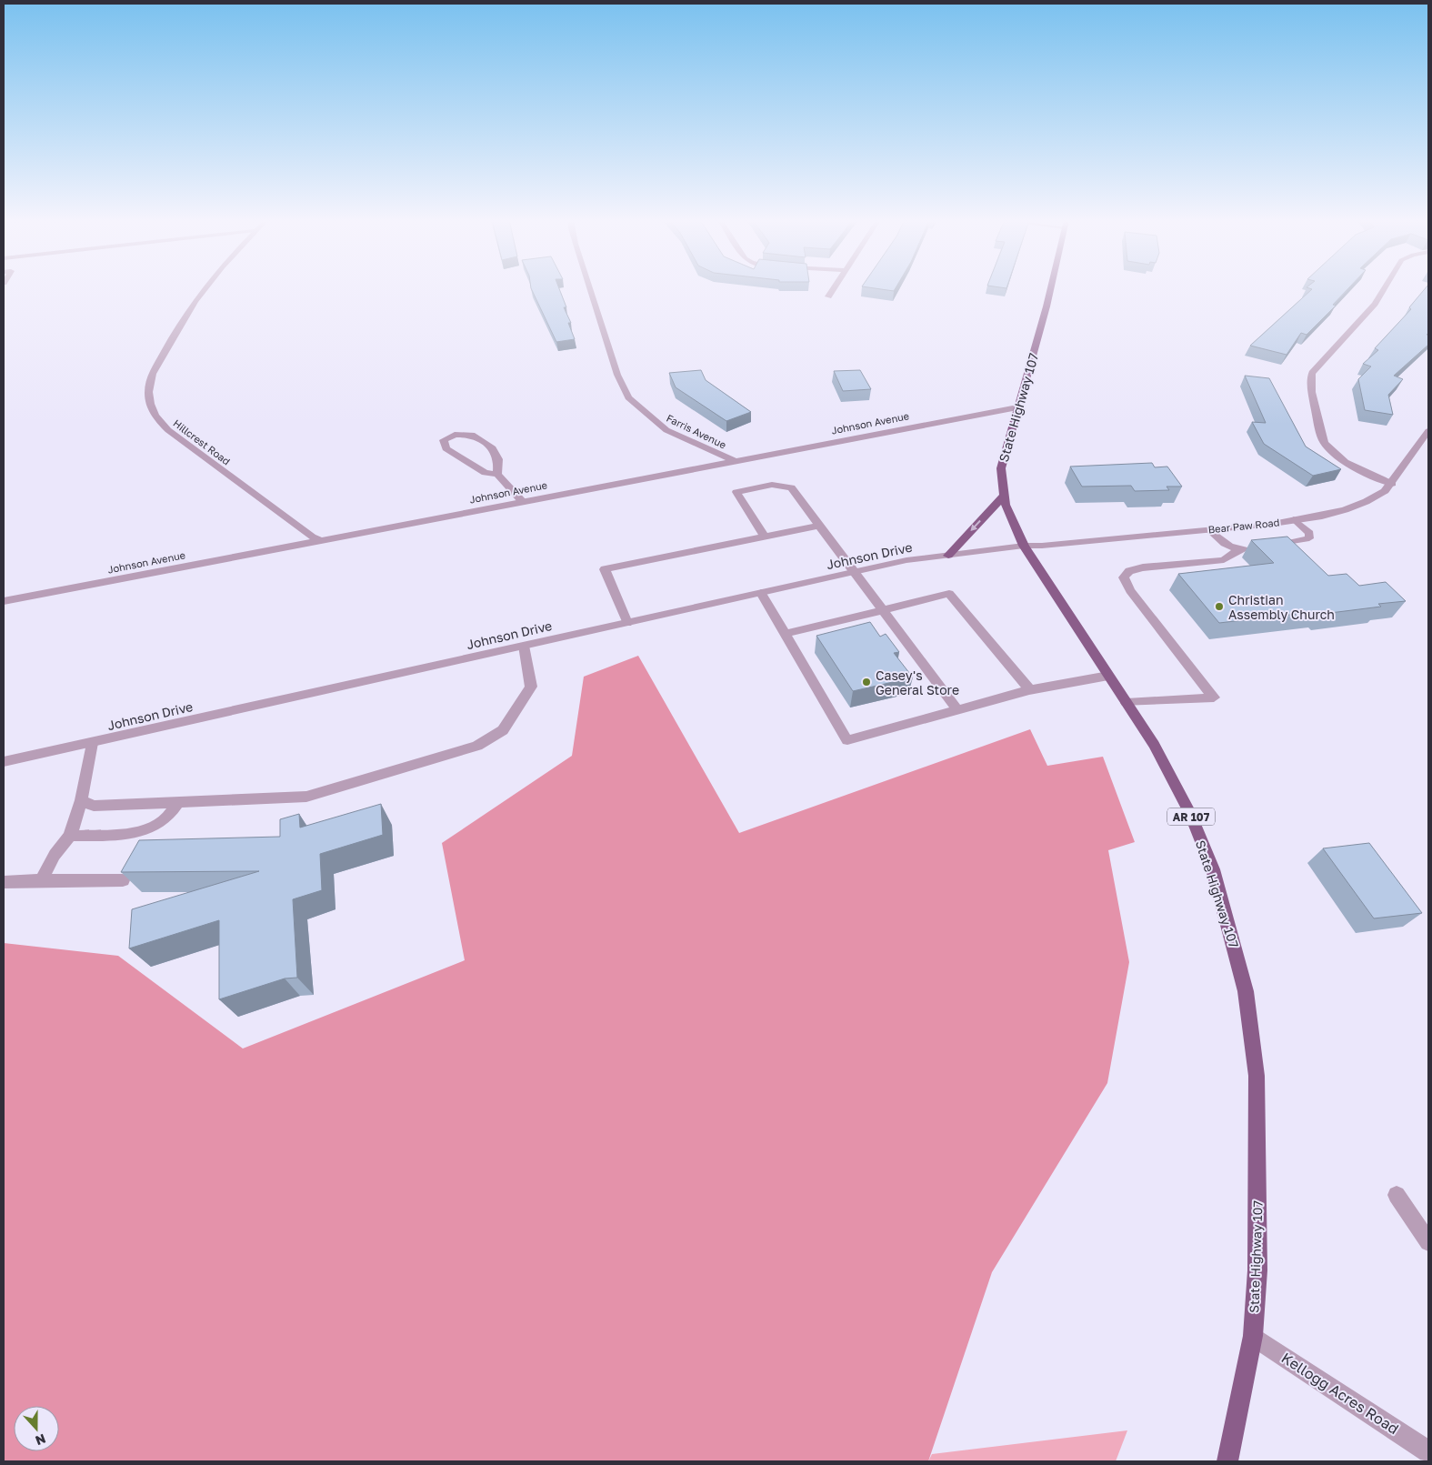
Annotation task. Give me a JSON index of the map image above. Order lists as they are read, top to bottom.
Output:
{
  "streets": {
    "main road": ["State Highway 107", "AR 107"],
    "street": [
      "Johnson Avenue",
      "Farris Avenue",
      "Hillcrest Road",
      "Bear Paw Road",
      "Johnson Drive",
      "Kellogg Acres Road"
    ]
  },
  "crossings": [
    ["State Highway 107", "Johnson Avenue"],
    ["State Highway 107", "Bear Paw Road"],
    ["State Highway 107", "Johnson Drive"],
    ["State Highway 107", "Kellogg Acres Road"],
    ["Johnson Avenue", "Farris Avenue"],
    ["Johnson Avenue", "Hillcrest Road"],
    ["Bear Paw Road", "Johnson Drive"]
  ],
  "places": ["Christian Assembly Church", "Casey's General Store"],
  "north": "bottom"
}
